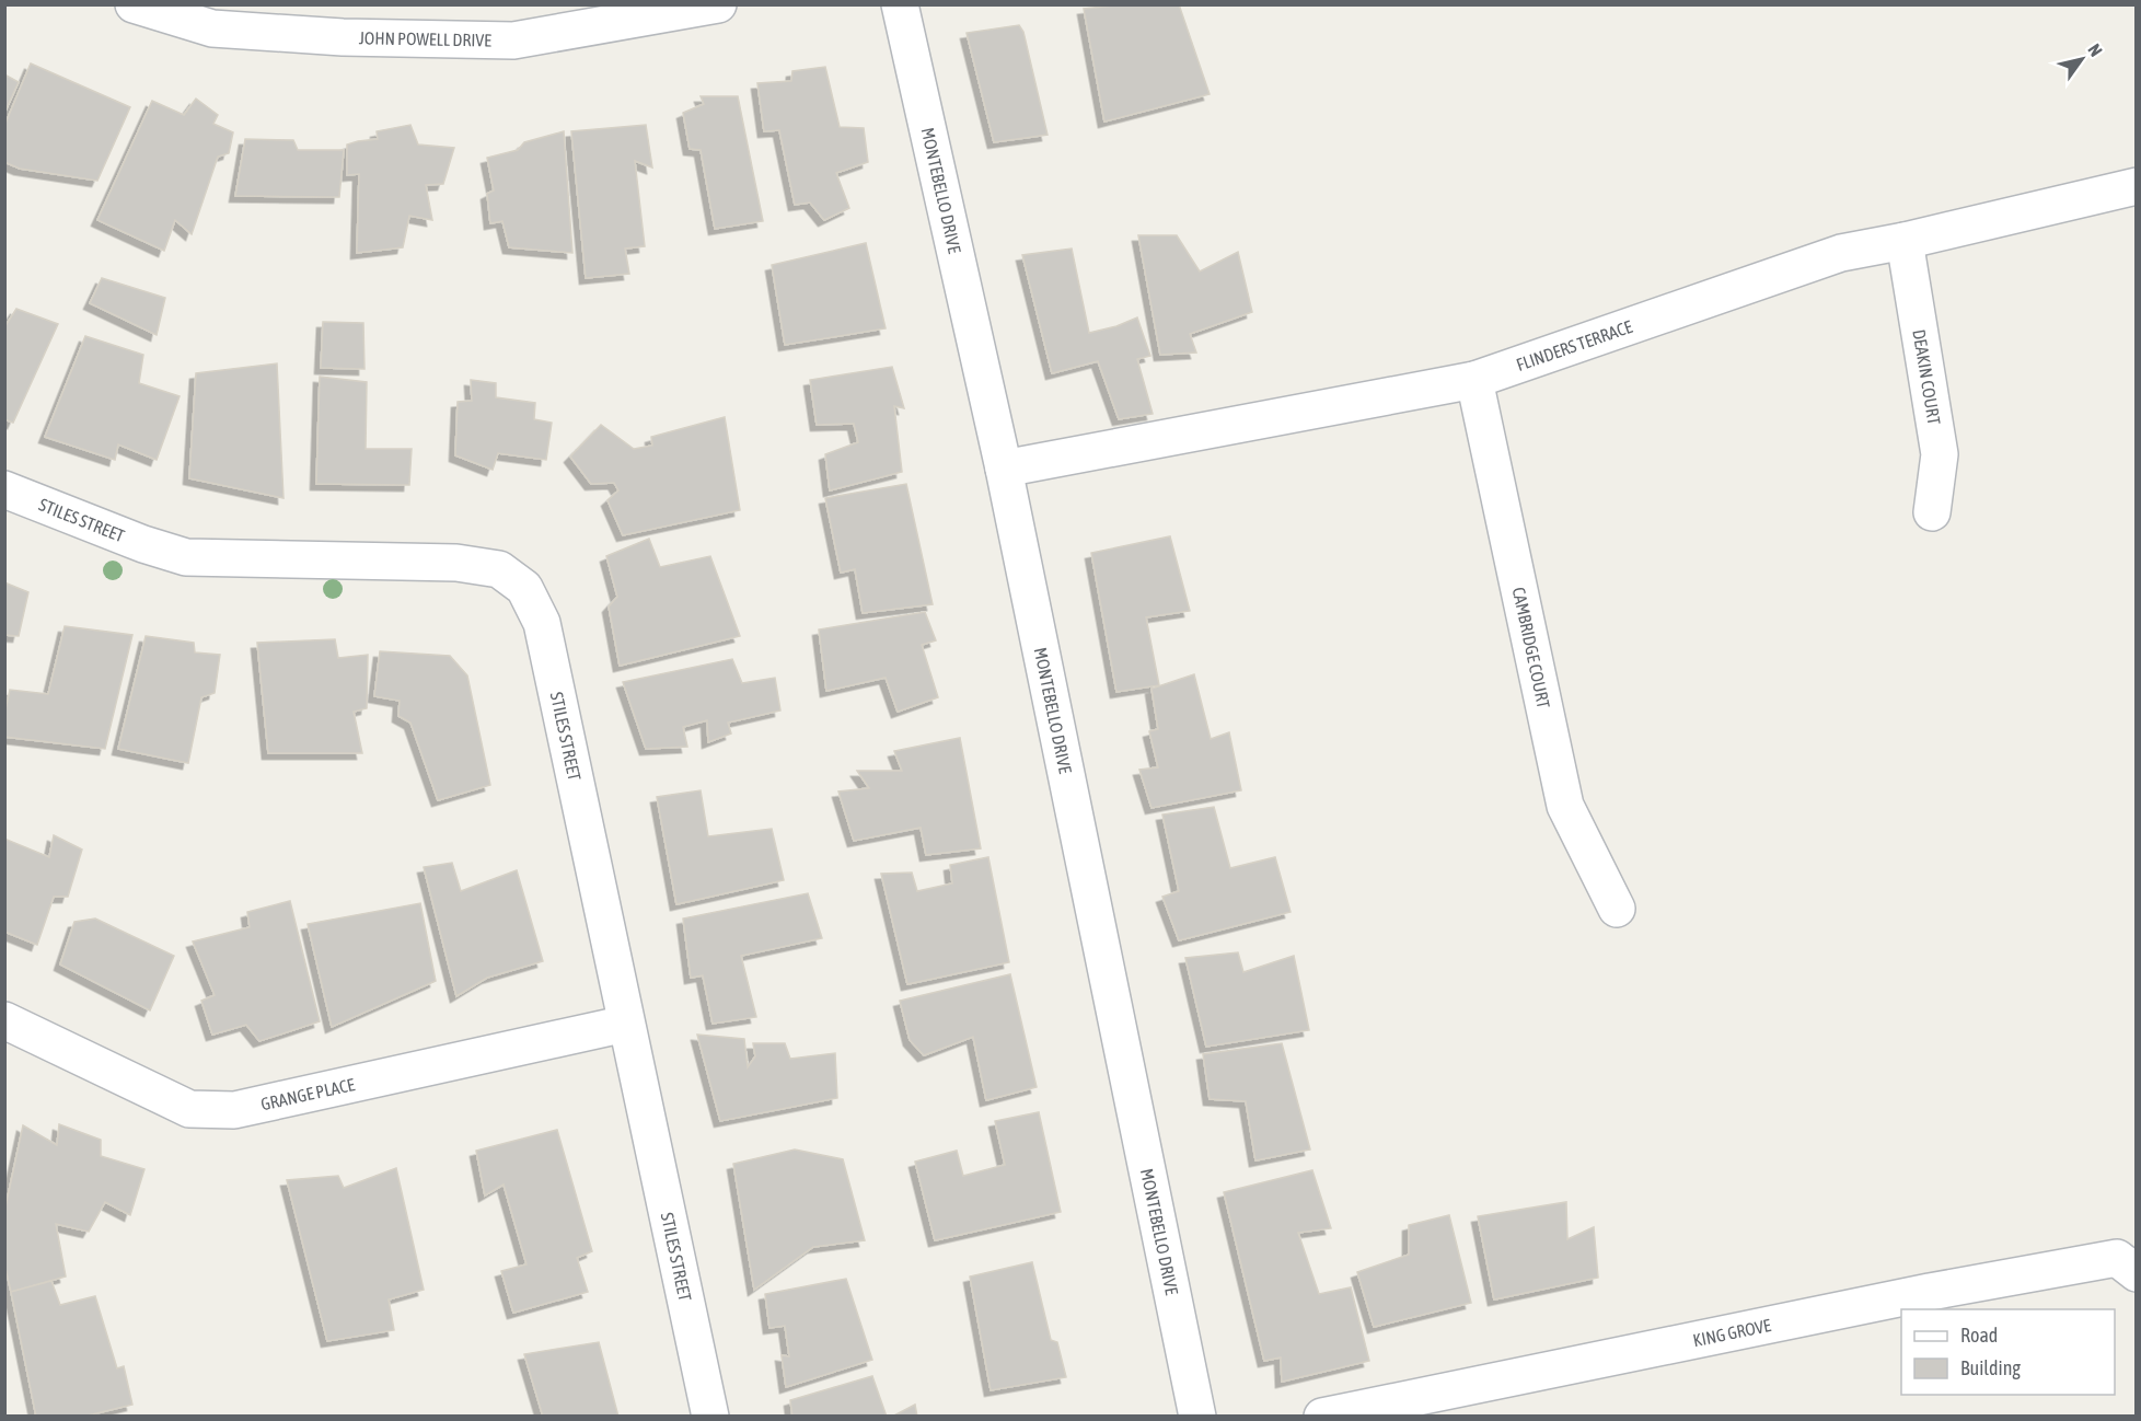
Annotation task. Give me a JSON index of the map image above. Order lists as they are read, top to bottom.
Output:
{
  "streets": {
    "street": [
      "JOHN POWELL DRIVE",
      "MONTEBELLO DRIVE",
      "FLINDERS TERRACE",
      "DEAKIN COURT",
      "STILES STREET",
      "CAMBRIDGE COURT",
      "GRANGE PLACE",
      "KING GROVE"
    ]
  },
  "crossings": [
    ["MONTEBELLO DRIVE", "FLINDERS TERRACE"],
    ["FLINDERS TERRACE", "DEAKIN COURT"],
    ["FLINDERS TERRACE", "CAMBRIDGE COURT"],
    ["STILES STREET", "GRANGE PLACE"]
  ],
  "legend": ["Road", "Building"],
  "north": "top right"
}
